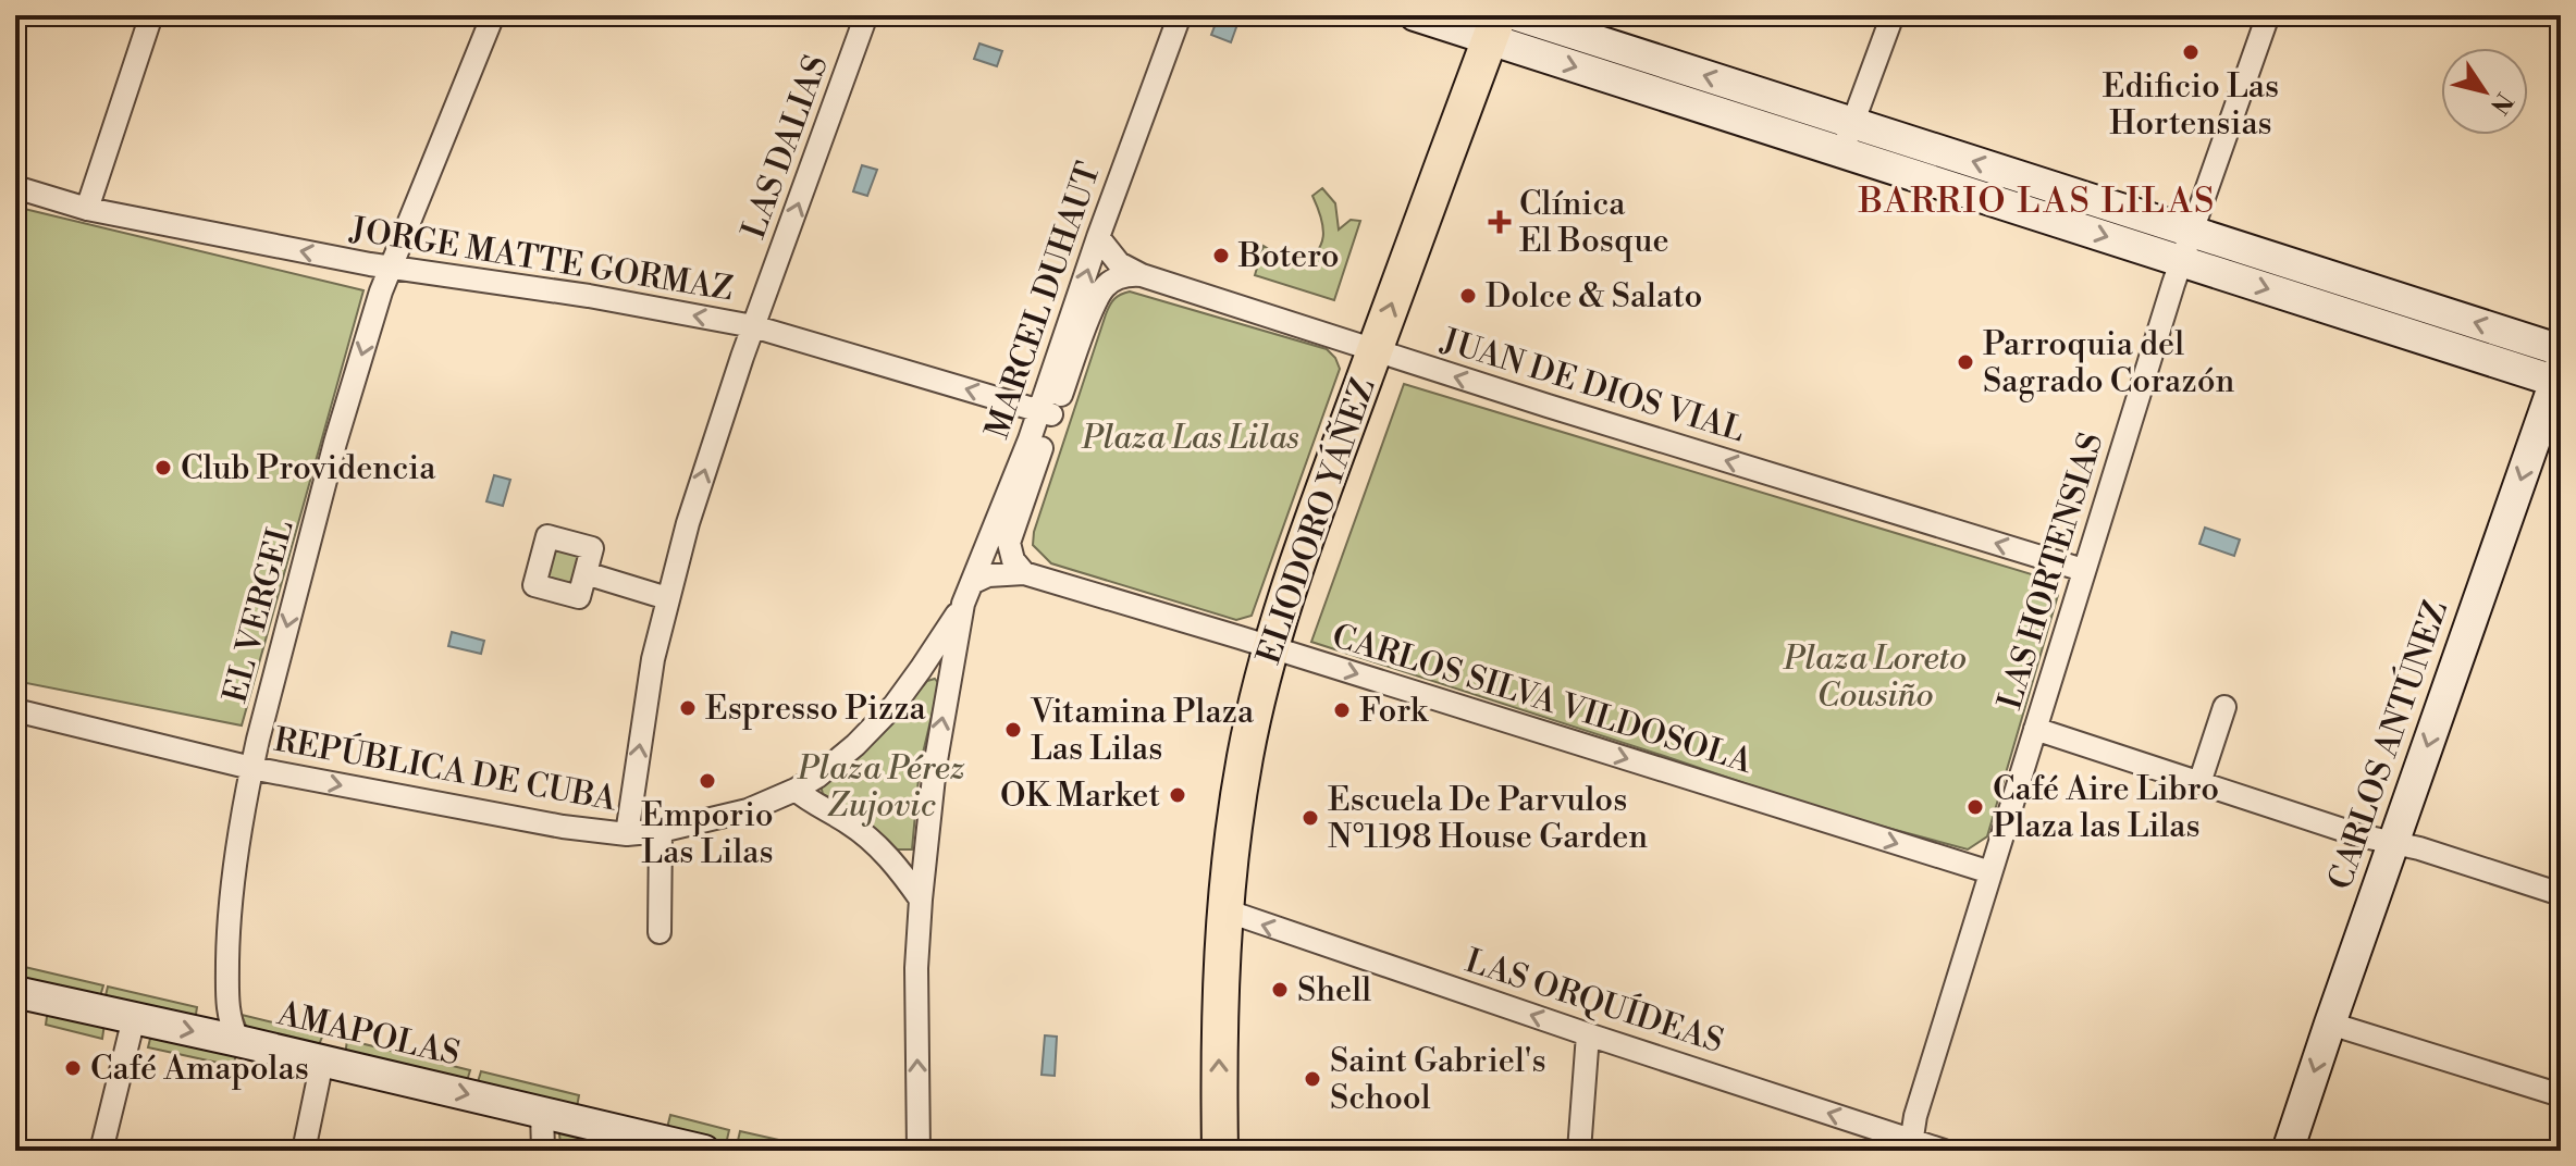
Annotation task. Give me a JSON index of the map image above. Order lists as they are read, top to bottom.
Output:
{
  "streets": {
    "main road": ["ELIODORO YÁÑEZ"],
    "street": [
      "LAS DALIAS",
      "JORGE MATTE GORMAZ",
      "MARCEL DUHAUT",
      "JUAN DE DIOS VIAL",
      "LAS HORTENSIAS",
      "EL VERGEL",
      "CARLOS SILVA VILDOSOLA",
      "CARLOS ANTÚNEZ",
      "REPÚBLICA DE CUBA",
      "LAS ORQUÍDEAS",
      "AMAPOLAS"
    ]
  },
  "crossings": [
    ["LAS DALIAS", "JORGE MATTE GORMAZ"],
    ["LAS DALIAS", "REPÚBLICA DE CUBA"],
    ["JORGE MATTE GORMAZ", "MARCEL DUHAUT"],
    ["JORGE MATTE GORMAZ", "EL VERGEL"],
    ["MARCEL DUHAUT", "JUAN DE DIOS VIAL"],
    ["MARCEL DUHAUT", "CARLOS SILVA VILDOSOLA"],
    ["MARCEL DUHAUT", "REPÚBLICA DE CUBA"],
    ["JUAN DE DIOS VIAL", "ELIODORO YÁÑEZ"],
    ["JUAN DE DIOS VIAL", "LAS HORTENSIAS"],
    ["ELIODORO YÁÑEZ", "CARLOS SILVA VILDOSOLA"],
    ["ELIODORO YÁÑEZ", "LAS ORQUÍDEAS"],
    ["LAS HORTENSIAS", "CARLOS SILVA VILDOSOLA"],
    ["LAS HORTENSIAS", "LAS ORQUÍDEAS"],
    ["EL VERGEL", "REPÚBLICA DE CUBA"],
    ["EL VERGEL", "AMAPOLAS"]
  ],
  "one_way": [
    "LAS DALIAS",
    "JORGE MATTE GORMAZ",
    "MARCEL DUHAUT",
    "JUAN DE DIOS VIAL",
    "ELIODORO YÁÑEZ",
    "EL VERGEL",
    "CARLOS SILVA VILDOSOLA",
    "CARLOS ANTÚNEZ",
    "REPÚBLICA DE CUBA",
    "LAS ORQUÍDEAS",
    "AMAPOLAS"
  ],
  "districts": ["BARRIO LAS LILAS"],
  "parks": ["Plaza Las Lilas", "Plaza Loreto Cousiño", "Plaza Pérez Zujovic"],
  "places": {
    "other": [
      "Edificio Las Hortensias",
      "Botero",
      "Dolce & Salato",
      "Parroquia del Sagrado Corazón",
      "Club Providencia",
      "Espresso Pizza",
      "Fork",
      "Vitamina Plaza Las Lilas",
      "Emporio Las Lilas",
      "OK Market",
      "Café Aire Libro Plaza las Lilas",
      "Escuela De Parvulos N°1198 House Garden",
      "Shell",
      "Café Amapolas",
      "Saint Gabriel's School"
    ],
    "health": ["Clínica El Bosque"]
  },
  "north": "bottom right"
}
